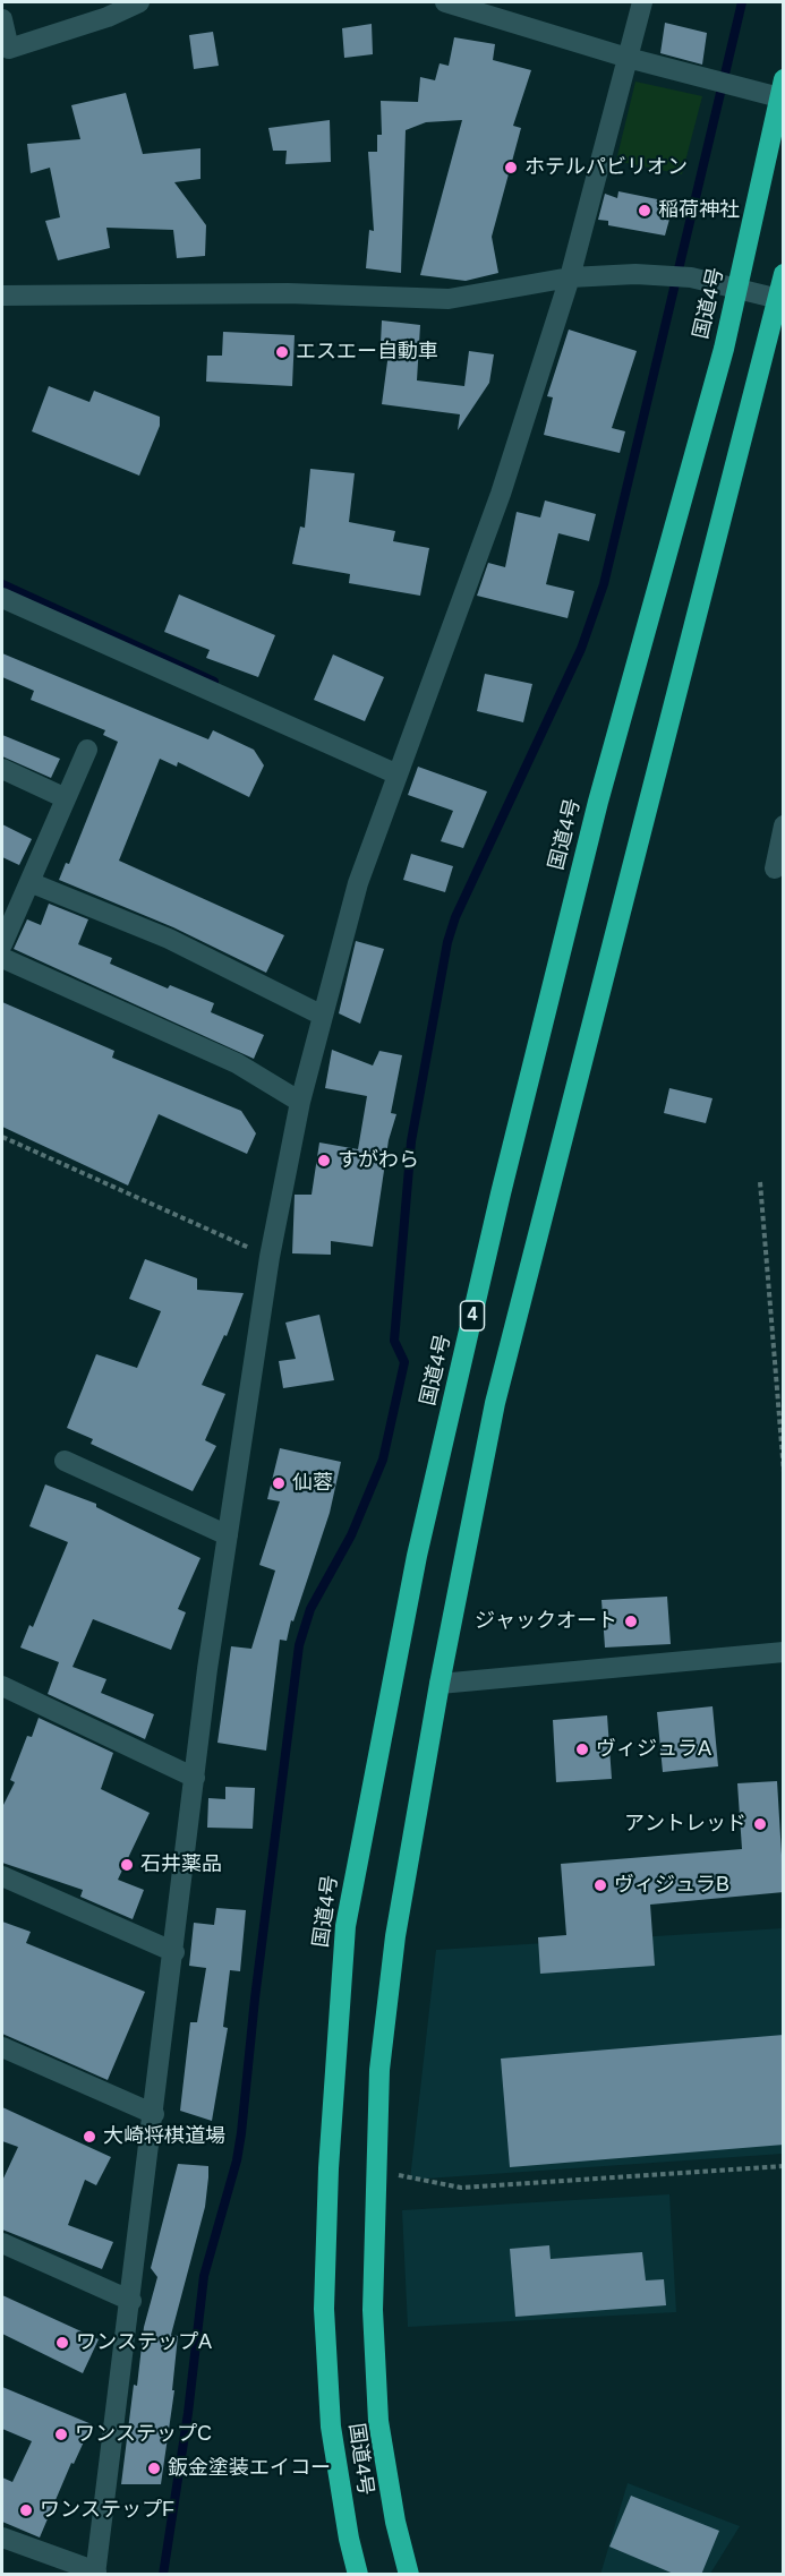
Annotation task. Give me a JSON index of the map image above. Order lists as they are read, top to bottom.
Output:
{
  "streets": {
    "highway": ["国道4号", "4"]
  },
  "places": [
    "ホテルパビリオン",
    "稲荷神社",
    "エスエー自動車",
    "すがわら",
    "仙蓉",
    "ジャックオート",
    "ヴィジュラA",
    "アントレッド",
    "石井薬品",
    "ヴィジュラB",
    "大崎将棋道場",
    "ワンステップA",
    "ワンステップC",
    "鈑金塗装エイコー",
    "ワンステップF"
  ]
}
